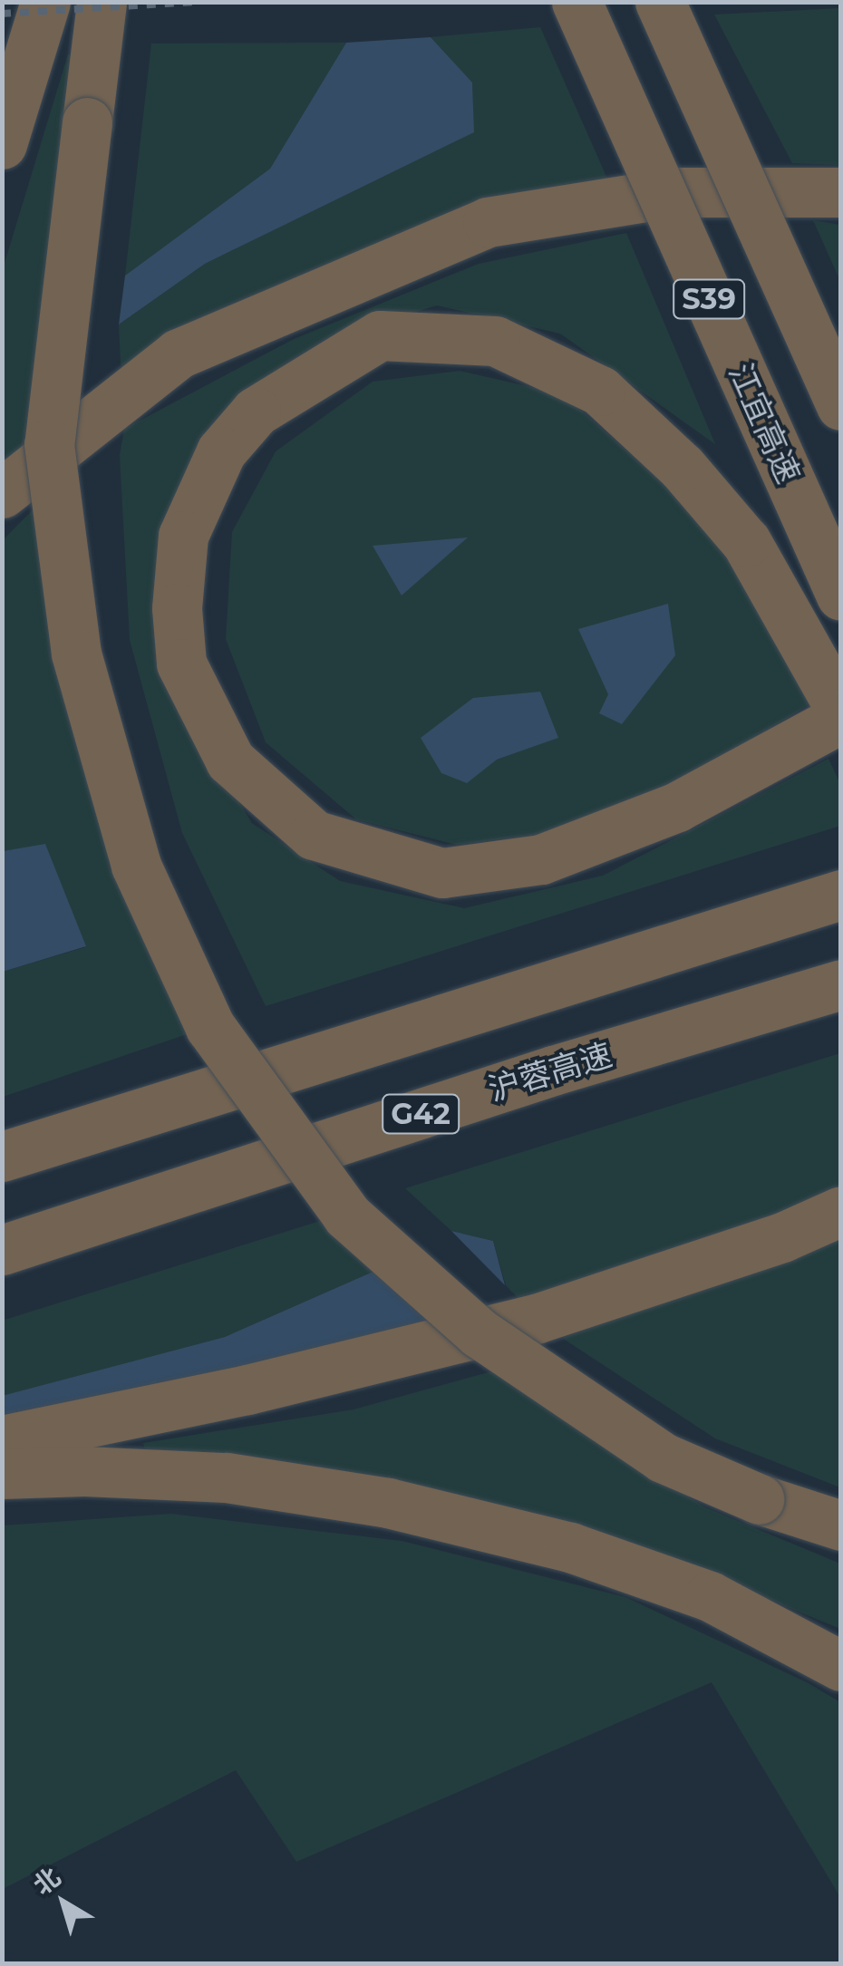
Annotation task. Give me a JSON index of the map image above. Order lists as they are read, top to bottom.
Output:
{
  "streets": {
    "highway": [
      "S39",
      "江宜高速",
      "沪蓉高速",
      "G42"
    ]
  },
  "north": "top left"
}
